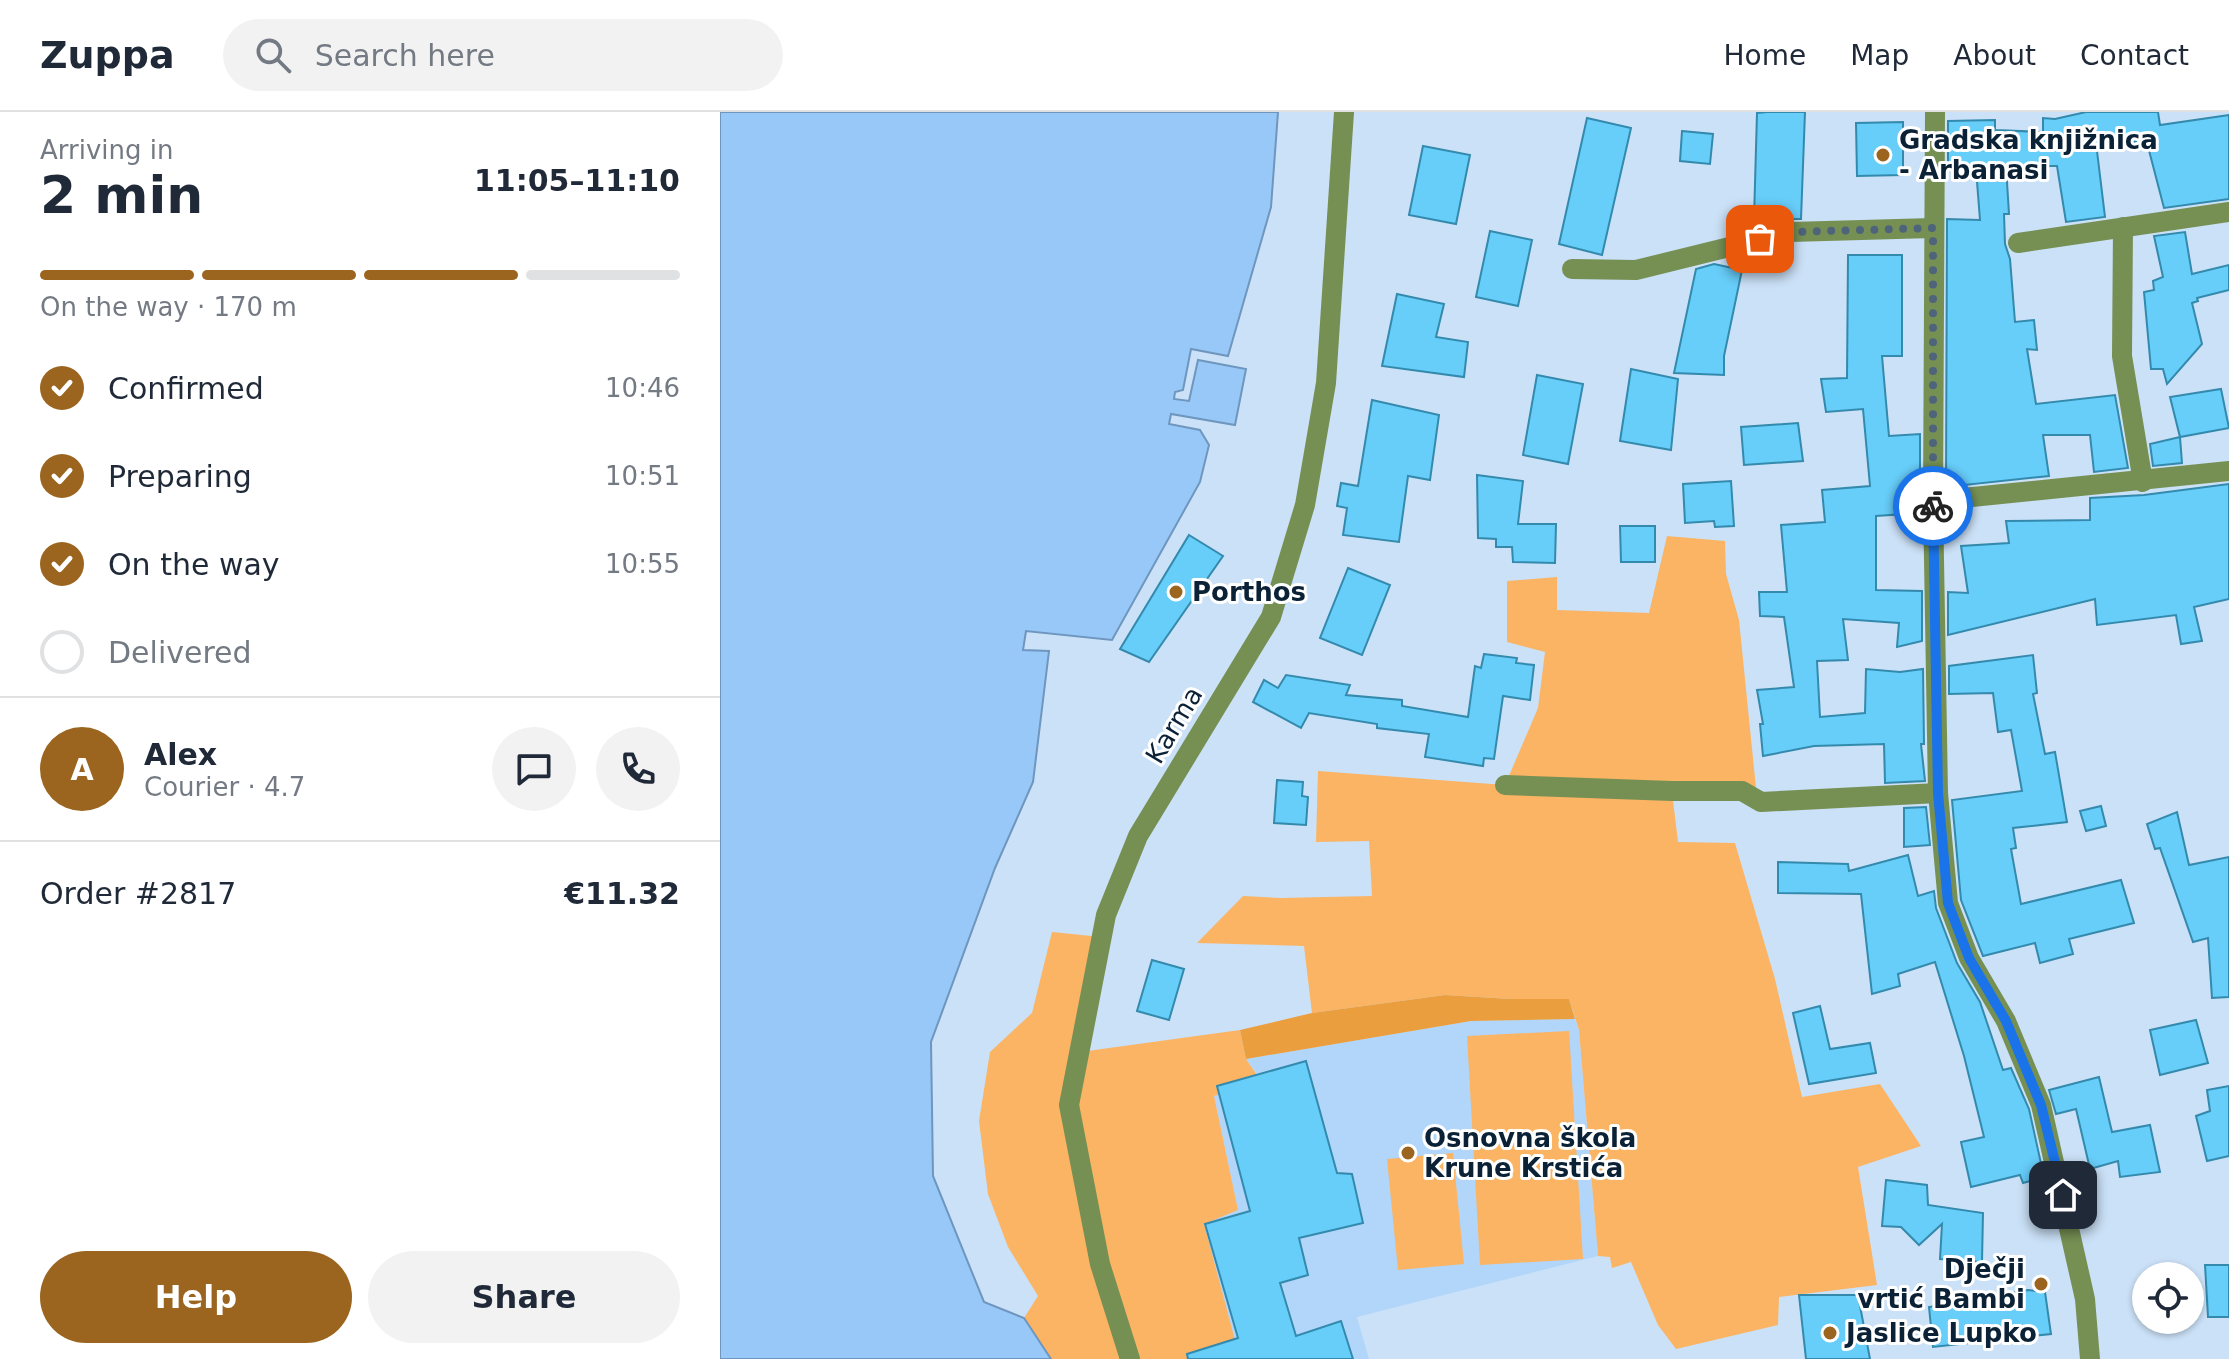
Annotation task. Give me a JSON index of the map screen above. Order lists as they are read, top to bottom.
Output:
{
  "streets": {
    "street": ["Karma"]
  },
  "places": [
    "Gradska knjižnica - Arbanasi",
    "Porthos",
    "Osnovna škola Krune Krstića",
    "Dječji vrtić Bambi",
    "Jaslice Lupko"
  ],
  "page": {
    "header": "Zuppa",
    "search": "Search here",
    "nav": [
      "Home",
      "Map",
      "About",
      "Contact"
    ],
    "heading": ["2 min", "Arriving in", "11:05–11:10"],
    "panel": [
      "Alex",
      "Courier · 4.7",
      "Order #2817",
      "€11.32"
    ],
    "bar": "On the way · 170 m",
    "list": [
      ["Confirmed", "10:46"],
      ["Preparing", "10:51"],
      ["On the way", "10:55"],
      "Delivered"
    ],
    "round": "A",
    "buttons": ["Help", "Share"]
  }
}
